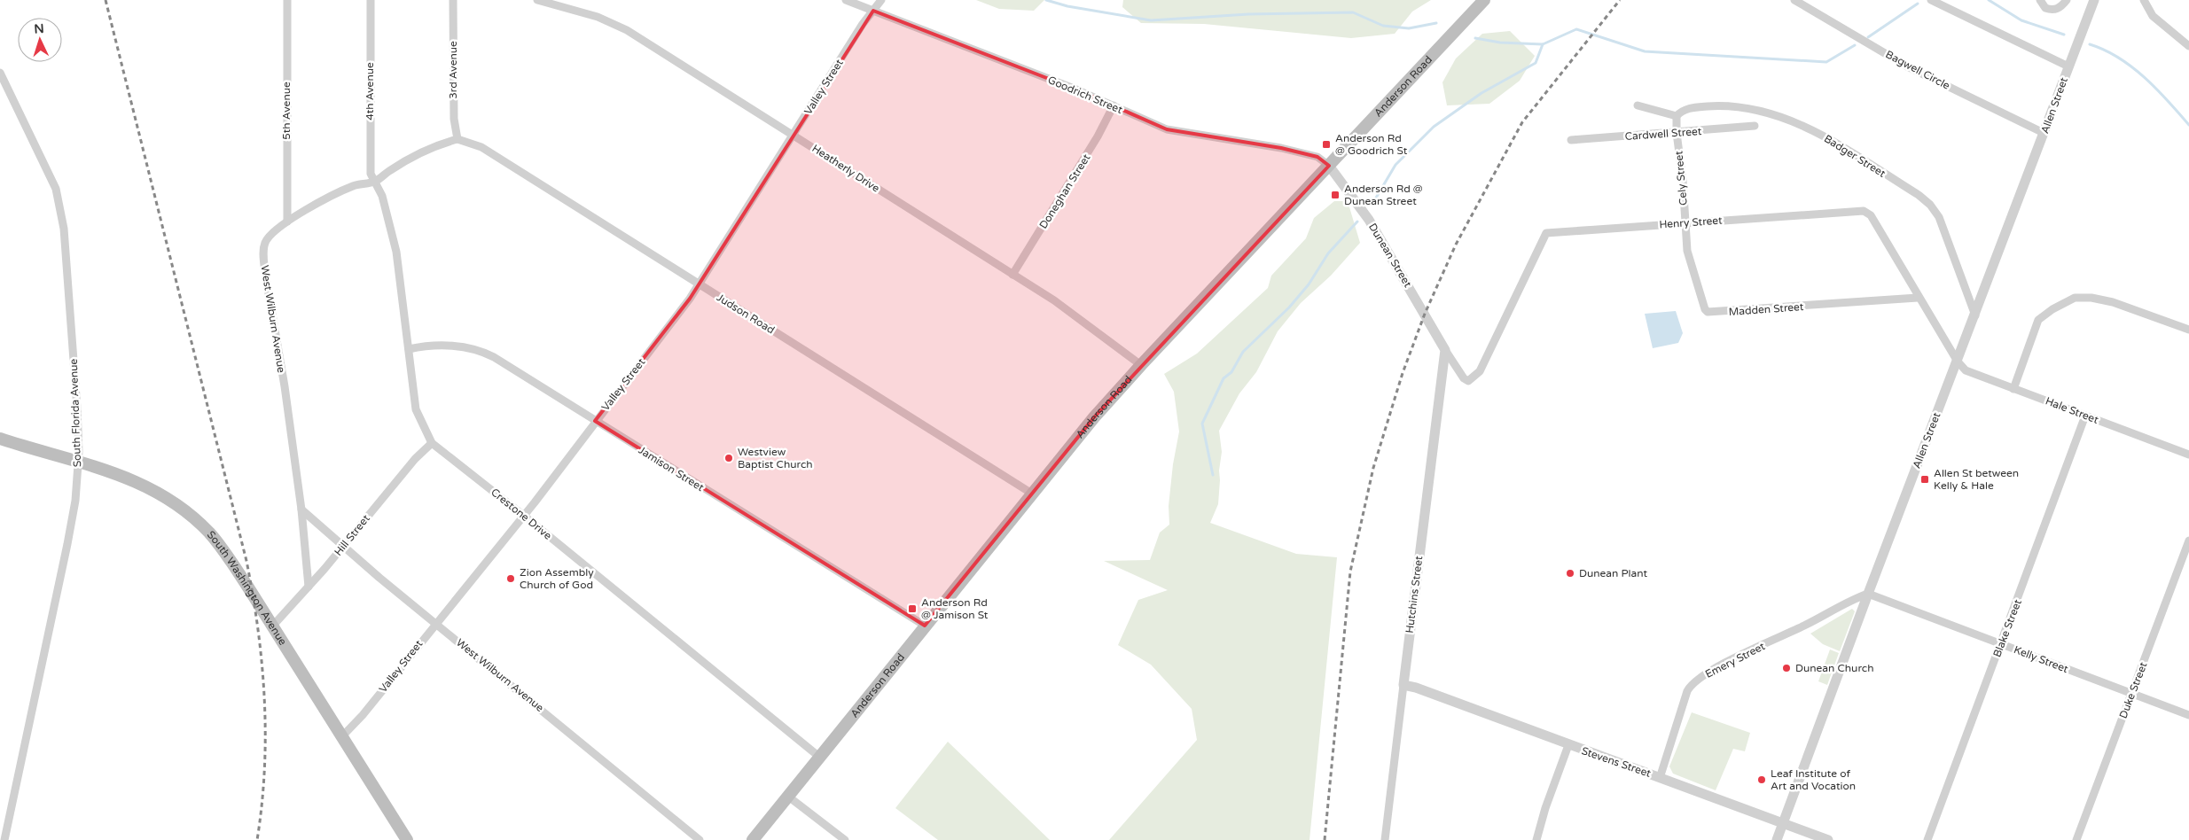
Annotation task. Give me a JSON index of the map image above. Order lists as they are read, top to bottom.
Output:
{
  "streets": {
    "main road": ["Anderson Road", "South Washington Avenue"],
    "street": [
      "3rd Avenue",
      "Bagwell Circle",
      "Valley Street",
      "4th Avenue",
      "Goodrich Street",
      "Allen Street",
      "5th Avenue",
      "Cardwell Street",
      "Badger Street",
      "Heatherly Drive",
      "Cely Street",
      "Doneghan Street",
      "Henry Street",
      "Dunean Street",
      "Madden Street",
      "Judson Road",
      "West Wilburn Avenue",
      "Hale Street",
      "South Florida Avenue",
      "Jamison Street",
      "Crestone Drive",
      "Hill Street",
      "Hutchins Street",
      "Blake Street",
      "Kelly Street",
      "Emery Street",
      "Duke Street",
      "Stevens Street"
    ]
  },
  "crossings": [
    ["3rd Avenue", "Judson Road"],
    ["3rd Avenue", "West Wilburn Avenue"],
    ["Bagwell Circle", "Allen Street"],
    ["Valley Street", "Goodrich Street"],
    ["Valley Street", "Heatherly Drive"],
    ["Valley Street", "Judson Road"],
    ["Valley Street", "West Wilburn Avenue"],
    ["Valley Street", "Jamison Street"],
    ["Valley Street", "Crestone Drive"],
    ["Valley Street", "South Washington Avenue"],
    ["Anderson Road", "Goodrich Street"],
    ["Anderson Road", "Heatherly Drive"],
    ["Anderson Road", "Dunean Street"],
    ["Anderson Road", "Judson Road"],
    ["Anderson Road", "Jamison Street"],
    ["Anderson Road", "Crestone Drive"],
    ["4th Avenue", "West Wilburn Avenue"],
    ["4th Avenue", "Crestone Drive"],
    ["Goodrich Street", "Doneghan Street"],
    ["Goodrich Street", "Dunean Street"],
    ["Allen Street", "Badger Street"],
    ["Allen Street", "Henry Street"],
    ["Allen Street", "Hale Street"],
    ["Allen Street", "Kelly Street"],
    ["Allen Street", "Emery Street"],
    ["Allen Street", "Stevens Street"],
    ["5th Avenue", "West Wilburn Avenue"],
    ["Cardwell Street", "Cely Street"],
    ["Heatherly Drive", "Doneghan Street"],
    ["Cely Street", "Henry Street"],
    ["Cely Street", "Madden Street"],
    ["Henry Street", "Dunean Street"],
    ["Henry Street", "Madden Street"],
    ["Henry Street", "Hale Street"],
    ["Henry Street", "Hutchins Street"],
    ["Dunean Street", "Hutchins Street"],
    ["Judson Road", "West Wilburn Avenue"],
    ["West Wilburn Avenue", "Crestone Drive"],
    ["West Wilburn Avenue", "Hill Street"],
    ["Hale Street", "Blake Street"],
    ["South Florida Avenue", "South Washington Avenue"],
    ["Jamison Street", "Crestone Drive"],
    ["Crestone Drive", "Hill Street"],
    ["Hill Street", "South Washington Avenue"],
    ["Hutchins Street", "Stevens Street"],
    ["Blake Street", "Kelly Street"],
    ["Kelly Street", "Emery Street"],
    ["Kelly Street", "Duke Street"],
    ["Emery Street", "Stevens Street"]
  ],
  "places": {
    "transit": [
      "Anderson Rd @ Goodrich St",
      "Anderson Rd @ Dunean Street",
      "Allen St between Kelly & Hale",
      "Anderson Rd @ Jamison St"
    ],
    "other": [
      "Westview Baptist Church",
      "Dunean Plant",
      "Zion Assembly Church of God",
      "Dunean Church",
      "Leaf Institute of Art and Vocation"
    ]
  },
  "north": "top"
}
